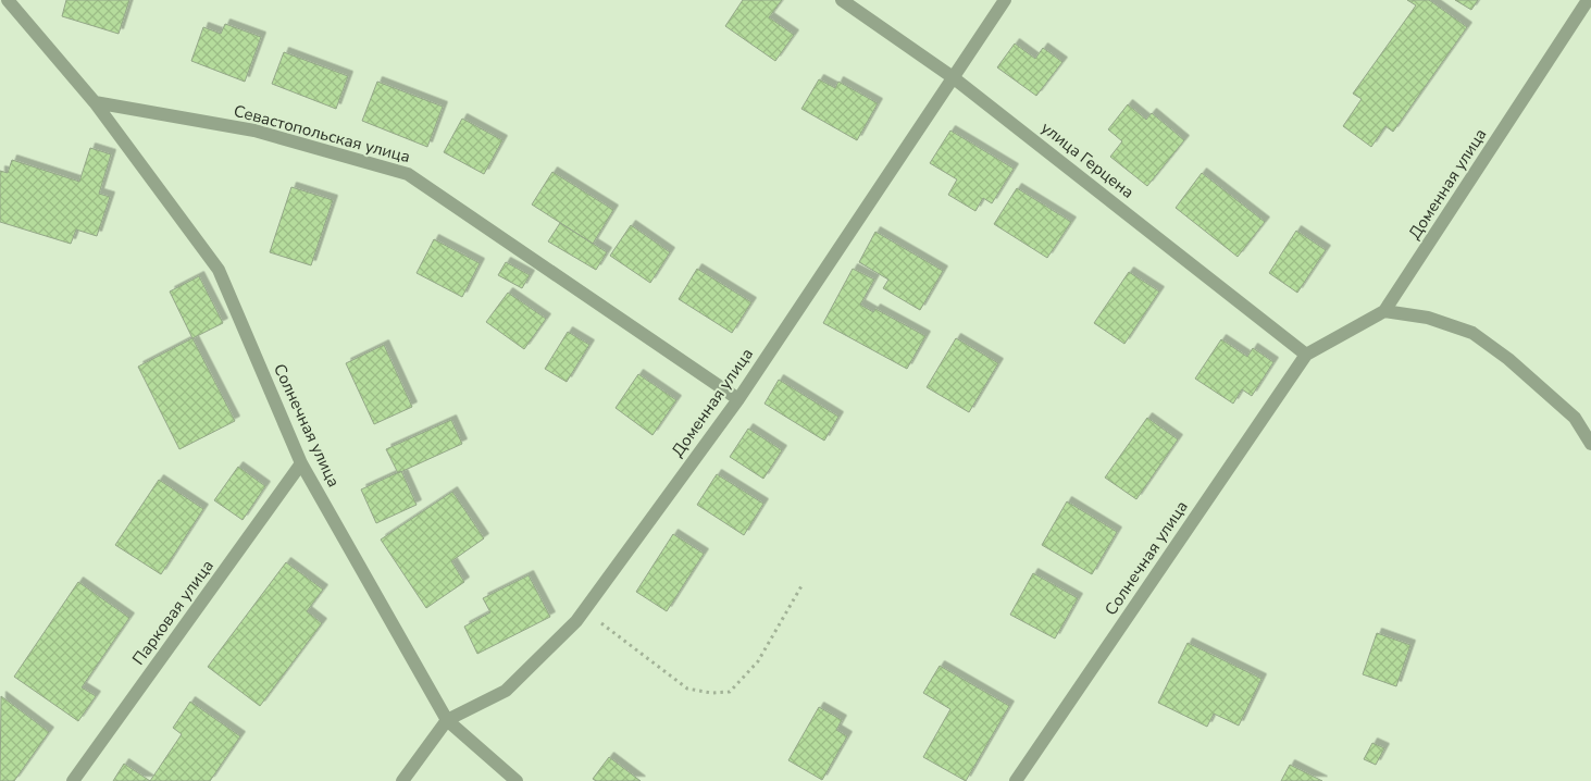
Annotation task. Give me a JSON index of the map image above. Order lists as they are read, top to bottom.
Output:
{
  "streets": {
    "street": [
      "Севастопольская улица",
      "улица Герцена",
      "Доменная улица",
      "Солнечная улица",
      "Парковая улица"
    ]
  },
  "crossings": [
    ["Севастопольская улица", "Доменная улица"],
    ["Севастопольская улица", "Солнечная улица"],
    ["улица Герцена", "Доменная улица"],
    ["улица Герцена", "Солнечная улица"],
    ["Доменная улица", "Солнечная улица"],
    ["Солнечная улица", "Парковая улица"]
  ]
}
